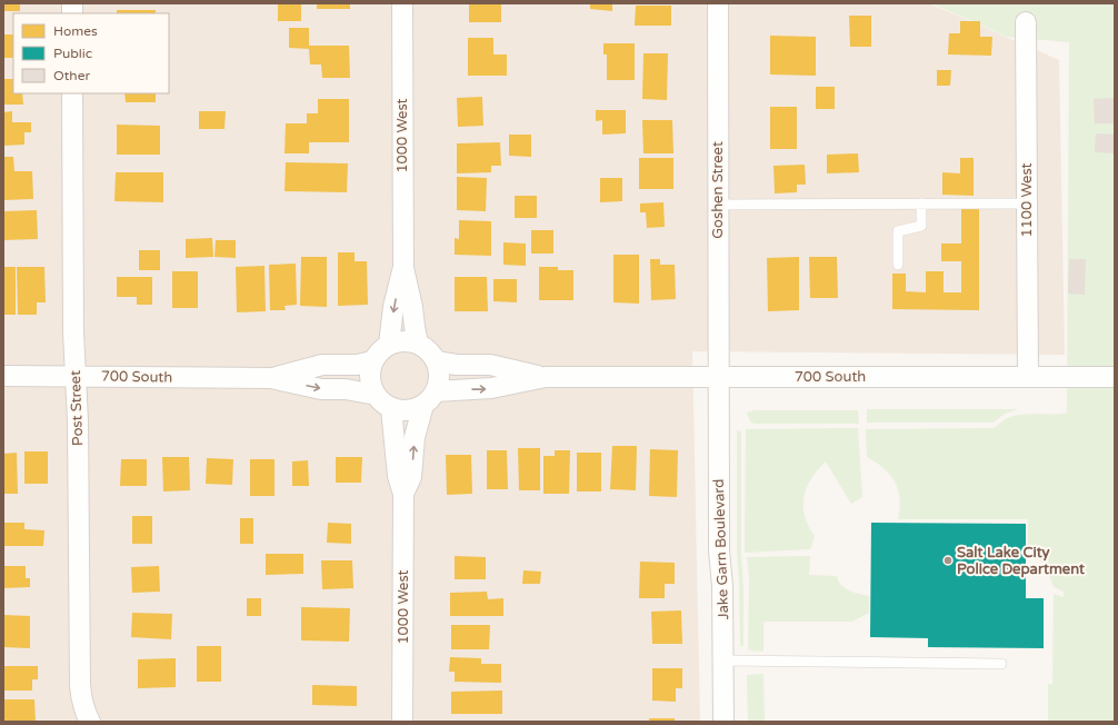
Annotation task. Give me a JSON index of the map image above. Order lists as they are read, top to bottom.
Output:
{
  "streets": {
    "street": [
      "1000 West",
      "Goshen Street",
      "1100 West",
      "700 South",
      "Post Street",
      "Jake Garn Boulevard"
    ]
  },
  "crossings": [
    ["1000 West", "700 South"],
    ["Goshen Street", "700 South"],
    ["Goshen Street", "Jake Garn Boulevard"],
    ["1100 West", "700 South"],
    ["700 South", "Post Street"],
    ["700 South", "Jake Garn Boulevard"]
  ],
  "places": ["Salt Lake City Police Department"],
  "legend": ["Homes", "Public", "Other"]
}
